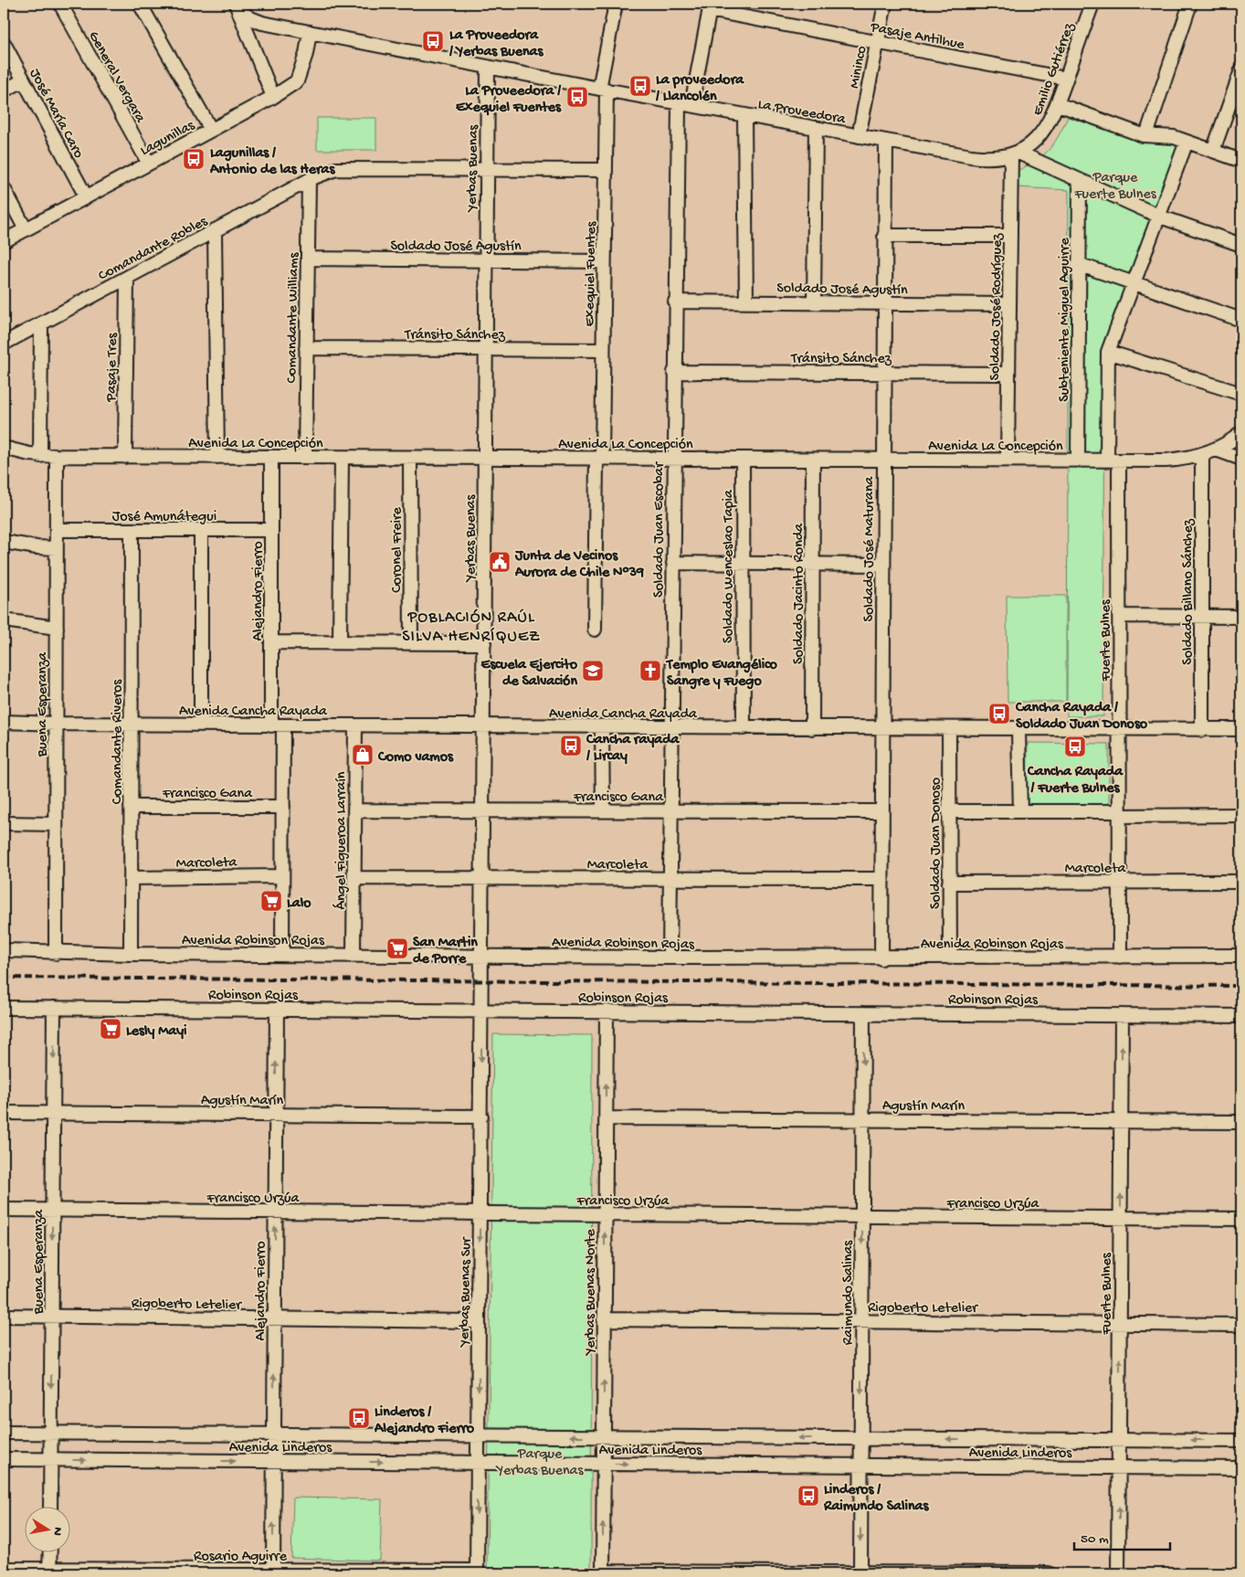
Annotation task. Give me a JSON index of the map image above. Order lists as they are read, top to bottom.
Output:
{
  "streets": {
    "street": [
      "Pasaje Antilhue",
      "Mininco",
      "Emilio Gutiérrez",
      "General Vergara",
      "La Proveedora",
      "José María Caro",
      "Lagunillas",
      "Yerbas Buenas",
      "Soldado José Agustín",
      "Comandante Robles",
      "Exequiel Fuentes",
      "Soldado José Rodríguez",
      "Comandante Williams",
      "Subteniente Miguel Aguirre",
      "Tránsito Sánchez",
      "Pasaje Tres",
      "Avenida La Concepción",
      "José Amunátegui",
      "Soldado Juan Escobar",
      "Soldado José Maturana",
      "Coronel Freire",
      "Soldado Wenceslao Tapia",
      "Alejandro Fierro",
      "Soldado Billano Sánchez",
      "Soldado Jacinto Ronda",
      "Fuerte Bulnes",
      "Buena Esperanza",
      "Avenida Cancha Rayada",
      "Comandante Riveros",
      "Francisco Gana",
      "Ángel Figueroa Larraín",
      "Soldado Juan Donoso",
      "Marcoleta",
      "Avenida Robinson Rojas",
      "Robinson Rojas",
      "Agustín Marín",
      "Francisco Urzúa",
      "Yerbas Buenas Sur",
      "Yerbas Buenas Norte",
      "Raimundo Salinas",
      "Rigoberto Letelier",
      "Avenida Linderos",
      "Rosario Aguirre"
    ]
  },
  "crossings": [
    ["Pasaje Antilhue", "Mininco"],
    ["Pasaje Antilhue", "Emilio Gutiérrez"],
    ["Mininco", "La Proveedora"],
    ["Emilio Gutiérrez", "La Proveedora"],
    ["Emilio Gutiérrez", "Soldado José Rodríguez"],
    ["General Vergara", "Lagunillas"],
    ["La Proveedora", "Lagunillas"],
    ["La Proveedora", "Yerbas Buenas"],
    ["La Proveedora", "Exequiel Fuentes"],
    ["La Proveedora", "Soldado José Rodríguez"],
    ["La Proveedora", "Soldado Juan Escobar"],
    ["La Proveedora", "Soldado José Maturana"],
    ["José María Caro", "Lagunillas"],
    ["Yerbas Buenas", "Soldado José Agustín"],
    ["Yerbas Buenas", "Tránsito Sánchez"],
    ["Yerbas Buenas", "Avenida La Concepción"],
    ["Yerbas Buenas", "Avenida Cancha Rayada"],
    ["Yerbas Buenas", "Francisco Gana"],
    ["Yerbas Buenas", "Marcoleta"],
    ["Yerbas Buenas", "Avenida Robinson Rojas"],
    ["Yerbas Buenas", "Robinson Rojas"],
    ["Yerbas Buenas", "Yerbas Buenas Sur"],
    ["Soldado José Agustín", "Exequiel Fuentes"],
    ["Soldado José Agustín", "Soldado José Rodríguez"],
    ["Soldado José Agustín", "Comandante Williams"],
    ["Soldado José Agustín", "Soldado Juan Escobar"],
    ["Soldado José Agustín", "Soldado José Maturana"],
    ["Comandante Robles", "Comandante Williams"],
    ["Comandante Robles", "Pasaje Tres"],
    ["Exequiel Fuentes", "Tránsito Sánchez"],
    ["Exequiel Fuentes", "Avenida La Concepción"],
    ["Soldado José Rodríguez", "Tránsito Sánchez"],
    ["Soldado José Rodríguez", "Avenida La Concepción"],
    ["Comandante Williams", "Tránsito Sánchez"],
    ["Comandante Williams", "Avenida La Concepción"],
    ["Subteniente Miguel Aguirre", "Avenida La Concepción"],
    ["Tránsito Sánchez", "Soldado Juan Escobar"],
    ["Tránsito Sánchez", "Soldado José Maturana"],
    ["Pasaje Tres", "Avenida La Concepción"],
    ["Avenida La Concepción", "Soldado Juan Escobar"],
    ["Avenida La Concepción", "Soldado José Maturana"],
    ["Avenida La Concepción", "Coronel Freire"],
    ["Avenida La Concepción", "Soldado Wenceslao Tapia"],
    ["Avenida La Concepción", "Alejandro Fierro"],
    ["Avenida La Concepción", "Soldado Billano Sánchez"],
    ["Avenida La Concepción", "Soldado Jacinto Ronda"],
    ["Avenida La Concepción", "Fuerte Bulnes"],
    ["Avenida La Concepción", "Buena Esperanza"],
    ["José Amunátegui", "Alejandro Fierro"],
    ["José Amunátegui", "Buena Esperanza"],
    ["José Amunátegui", "Comandante Riveros"],
    ["Soldado Juan Escobar", "Avenida Cancha Rayada"],
    ["Soldado Juan Escobar", "Francisco Gana"],
    ["Soldado Juan Escobar", "Marcoleta"],
    ["Soldado Juan Escobar", "Avenida Robinson Rojas"],
    ["Soldado José Maturana", "Avenida Cancha Rayada"],
    ["Soldado José Maturana", "Francisco Gana"],
    ["Soldado José Maturana", "Marcoleta"],
    ["Soldado José Maturana", "Avenida Robinson Rojas"],
    ["Soldado Wenceslao Tapia", "Avenida Cancha Rayada"],
    ["Alejandro Fierro", "Avenida Cancha Rayada"],
    ["Alejandro Fierro", "Francisco Gana"],
    ["Alejandro Fierro", "Marcoleta"],
    ["Alejandro Fierro", "Avenida Robinson Rojas"],
    ["Alejandro Fierro", "Robinson Rojas"],
    ["Alejandro Fierro", "Agustín Marín"],
    ["Alejandro Fierro", "Francisco Urzúa"],
    ["Alejandro Fierro", "Rigoberto Letelier"],
    ["Alejandro Fierro", "Avenida Linderos"],
    ["Alejandro Fierro", "Rosario Aguirre"],
    ["Soldado Billano Sánchez", "Avenida Cancha Rayada"],
    ["Soldado Jacinto Ronda", "Avenida Cancha Rayada"],
    ["Fuerte Bulnes", "Avenida Cancha Rayada"],
    ["Fuerte Bulnes", "Marcoleta"],
    ["Fuerte Bulnes", "Avenida Robinson Rojas"],
    ["Fuerte Bulnes", "Robinson Rojas"],
    ["Fuerte Bulnes", "Agustín Marín"],
    ["Fuerte Bulnes", "Francisco Urzúa"],
    ["Fuerte Bulnes", "Rigoberto Letelier"],
    ["Fuerte Bulnes", "Avenida Linderos"],
    ["Buena Esperanza", "Avenida Cancha Rayada"],
    ["Buena Esperanza", "Avenida Robinson Rojas"],
    ["Buena Esperanza", "Robinson Rojas"],
    ["Buena Esperanza", "Agustín Marín"],
    ["Buena Esperanza", "Francisco Urzúa"],
    ["Buena Esperanza", "Rigoberto Letelier"],
    ["Buena Esperanza", "Avenida Linderos"],
    ["Avenida Cancha Rayada", "Comandante Riveros"],
    ["Avenida Cancha Rayada", "Ángel Figueroa Larraín"],
    ["Avenida Cancha Rayada", "Soldado Juan Donoso"],
    ["Comandante Riveros", "Francisco Gana"],
    ["Comandante Riveros", "Marcoleta"],
    ["Comandante Riveros", "Avenida Robinson Rojas"],
    ["Francisco Gana", "Ángel Figueroa Larraín"],
    ["Ángel Figueroa Larraín", "Marcoleta"],
    ["Ángel Figueroa Larraín", "Avenida Robinson Rojas"],
    ["Soldado Juan Donoso", "Marcoleta"],
    ["Soldado Juan Donoso", "Avenida Robinson Rojas"],
    ["Robinson Rojas", "Yerbas Buenas Sur"],
    ["Robinson Rojas", "Yerbas Buenas Norte"],
    ["Robinson Rojas", "Raimundo Salinas"],
    ["Agustín Marín", "Yerbas Buenas Sur"],
    ["Agustín Marín", "Yerbas Buenas Norte"],
    ["Agustín Marín", "Raimundo Salinas"],
    ["Francisco Urzúa", "Yerbas Buenas Sur"],
    ["Francisco Urzúa", "Yerbas Buenas Norte"],
    ["Francisco Urzúa", "Raimundo Salinas"],
    ["Yerbas Buenas Sur", "Rigoberto Letelier"],
    ["Yerbas Buenas Sur", "Avenida Linderos"],
    ["Yerbas Buenas Sur", "Rosario Aguirre"],
    ["Yerbas Buenas Norte", "Rigoberto Letelier"],
    ["Yerbas Buenas Norte", "Avenida Linderos"],
    ["Raimundo Salinas", "Rigoberto Letelier"],
    ["Raimundo Salinas", "Avenida Linderos"]
  ],
  "one_way": [
    "Alejandro Fierro",
    "Fuerte Bulnes",
    "Yerbas Buenas Sur",
    "Yerbas Buenas Norte",
    "Raimundo Salinas"
  ],
  "districts": ["POBLACIÓN RAÚL SILVA HENRÍQUEZ"],
  "parks": ["Parque Fuerte Bulnes", "Parque Yerbas Buenas"],
  "places": {
    "bus stop": [
      "La Proveedora / Yerbas Buenas",
      "La proveedora / Llancolén",
      "La Proveedora / Exequiel Fuentes",
      "Lagunillas / Antonio de las Heras",
      "Cancha Rayada / Soldado Juan Donoso",
      "Cancha rayada / Lircay",
      "Cancha Rayada / Fuerte Bulnes",
      "Linderos / Alejandro Fierro",
      "Linderos / Raimundo Salinas"
    ],
    "public building": ["Junta de Vecinos Aurora de Chile N°39"],
    "school or university": ["Escuela Ejercito de Salvación"],
    "church": ["Templo Evangélico Sangre y Fuego"],
    "shop": ["Como vamos"],
    "supermarket": ["Lalo", "San Martin de Porre", "Lesly Mayi"]
  },
  "scale_bar": "50 m",
  "north": "right"
}
